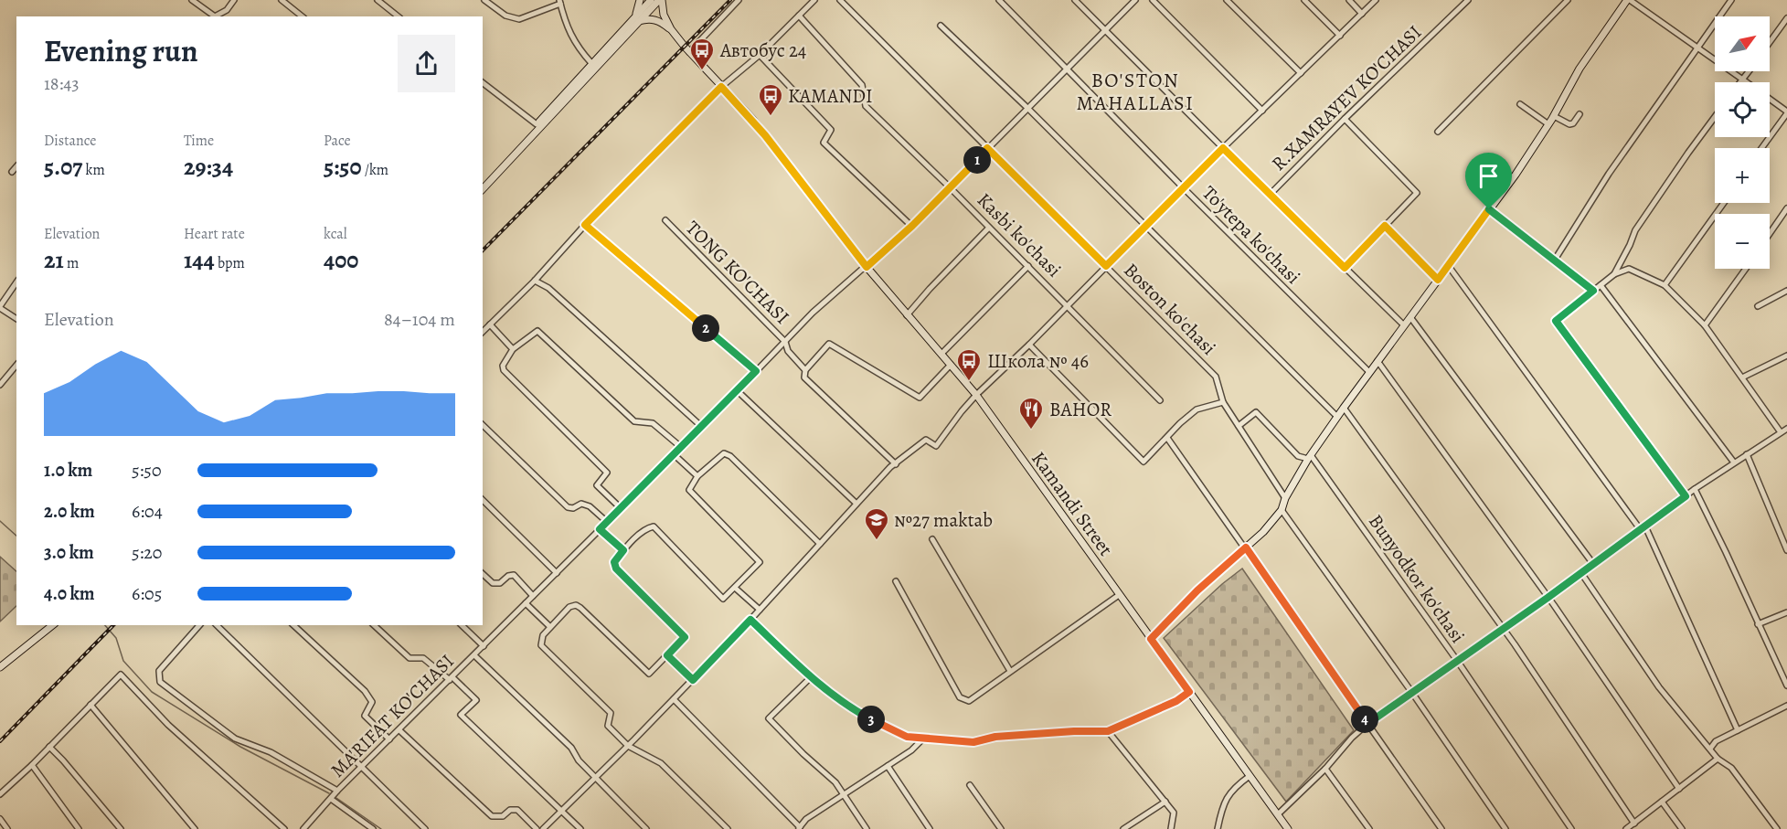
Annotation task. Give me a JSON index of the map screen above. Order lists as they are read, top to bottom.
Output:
{
  "streets": {
    "main road": ["Kamandi Street"],
    "street": [
      "R.XAMRAYEV KO'CHASI",
      "Kasbi ko'chasi",
      "To'ytepa ko'chasi",
      "TONG KO'CHASI",
      "Boston ko'chasi",
      "Bunyodkor ko'chasi",
      "MA'RIFAT KO'CHASI"
    ]
  },
  "crossings": [
    ["Kasbi ko'chasi", "MA'RIFAT KO'CHASI"],
    ["To'ytepa ko'chasi", "MA'RIFAT KO'CHASI"],
    ["TONG KO'CHASI", "MA'RIFAT KO'CHASI"],
    ["Boston ko'chasi", "Bunyodkor ko'chasi"],
    ["Boston ko'chasi", "MA'RIFAT KO'CHASI"],
    ["Kamandi Street", "MA'RIFAT KO'CHASI"]
  ],
  "districts": ["BO'STON MAHALLASI"],
  "places": {
    "bus stop": ["Автобус 24", "KAMANDI", "Школа № 46"],
    "restaurant": ["BAHOR"],
    "school or university": ["№27 maktab"]
  },
  "north": "top right",
  "page": {
    "map_buttons": ["+", "−"],
    "heading": ["Evening run", "18:43"],
    "stats": [
      ["Distance", "5.07 km"],
      ["Time", "29:34"],
      ["Pace", "5:50 /km"],
      ["Elevation", "21 m"],
      ["Heart rate", "144 bpm"],
      ["kcal", "400"]
    ],
    "pins": [
      "1",
      "2",
      "3",
      "4"
    ],
    "chart": ["Elevation", "84–104 m"],
    "list": [
      {
        "name": "1.0 km",
        "note": "5:50"
      },
      {
        "name": "2.0 km",
        "note": "6:04"
      },
      {
        "name": "3.0 km",
        "note": "5:20"
      },
      {
        "name": "4.0 km",
        "note": "6:05"
      }
    ]
  }
}
